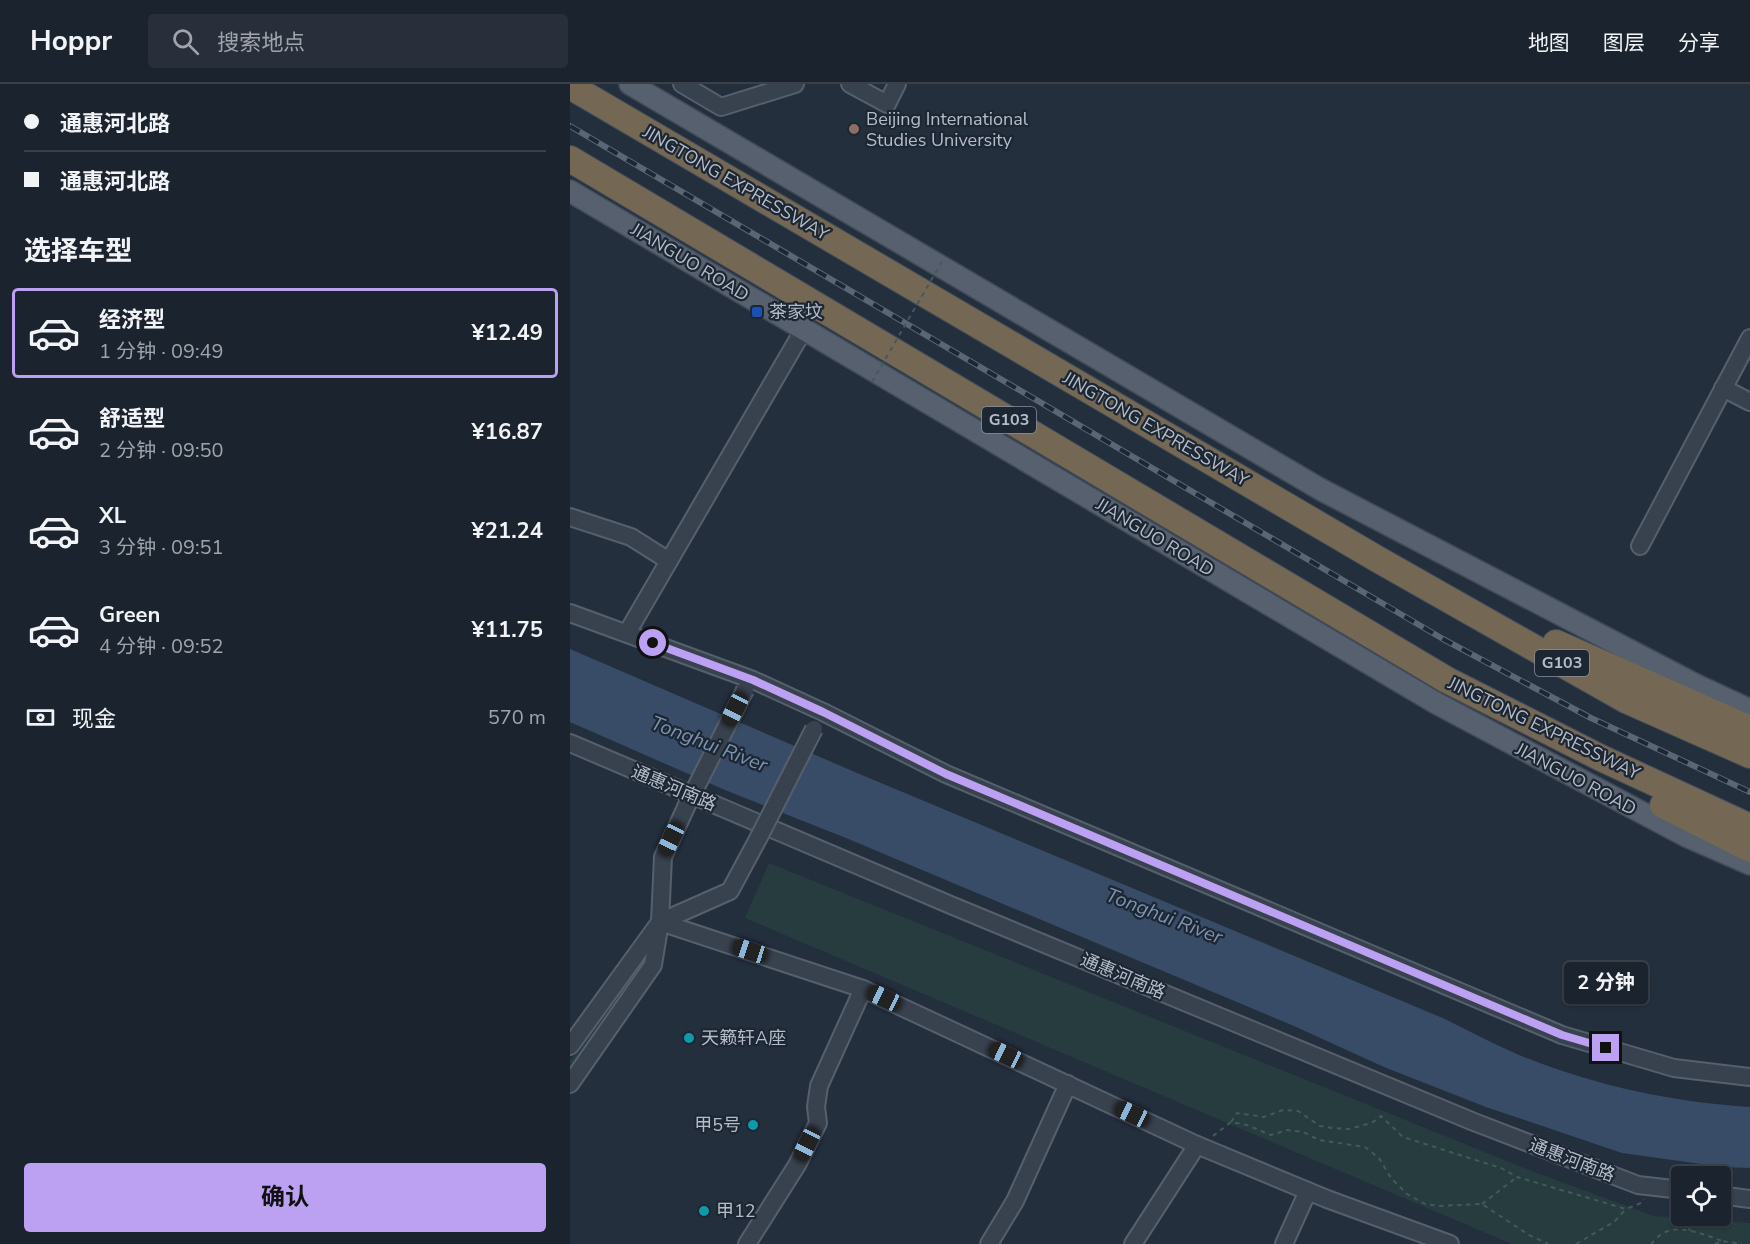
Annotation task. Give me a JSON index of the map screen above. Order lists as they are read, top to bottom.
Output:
{
  "streets": {
    "highway": ["JINGTONG EXPRESSWAY", "G103"],
    "main road": ["JIANGUO ROAD"],
    "street": ["通惠河南路"]
  },
  "water": ["Tonghui River"],
  "places": {
    "other": [
      "Beijing International Studies University",
      "天籁轩A座",
      "甲5号",
      "甲12"
    ],
    "transit": ["茶家坟"]
  },
  "page": {
    "header": "Hoppr",
    "search": "搜索地点",
    "nav": ["地图", "图层", "分享"],
    "banner": ["通惠河北路", "通惠河北路"],
    "heading": "选择车型",
    "list": [
      {
        "name": "经济型",
        "note": "1 分钟 · 09:49",
        "value": "¥12.49"
      },
      {
        "name": "舒适型",
        "note": "2 分钟 · 09:50",
        "value": "¥16.87"
      },
      {
        "name": "XL",
        "note": "3 分钟 · 09:51",
        "value": "¥21.24"
      },
      {
        "name": "Green",
        "note": "4 分钟 · 09:52",
        "value": "¥11.75"
      }
    ],
    "pay": ["现金", "570 m"],
    "bubble": "2 分钟",
    "buttons": "确认"
  }
}
